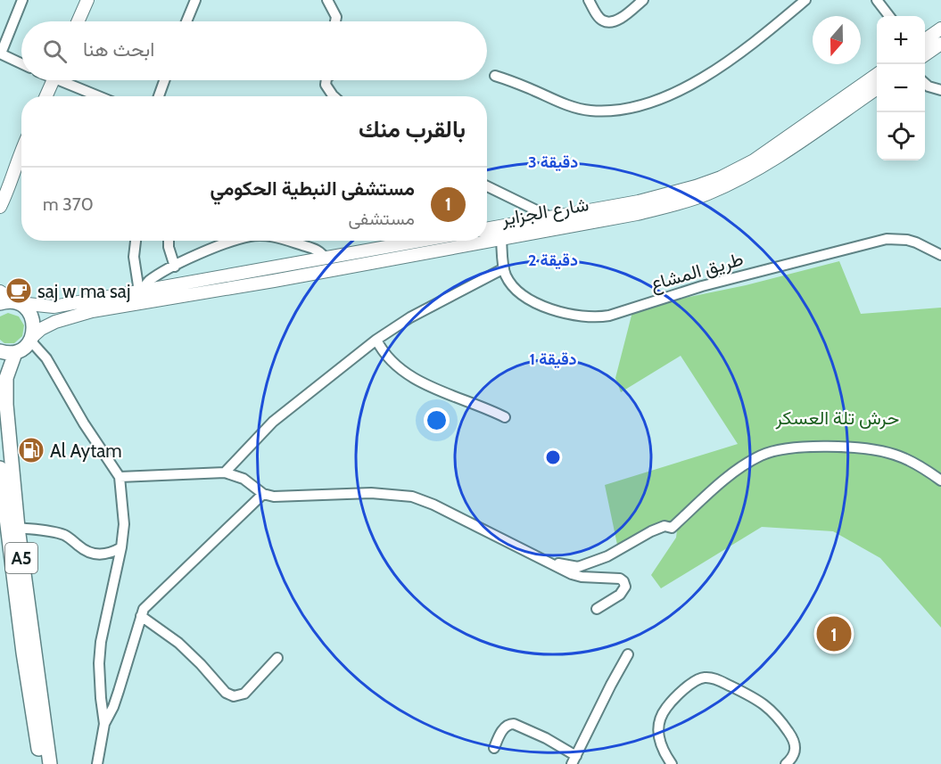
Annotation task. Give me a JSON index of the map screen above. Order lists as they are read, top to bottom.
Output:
{
  "streets": {
    "highway": ["A5"],
    "main road": ["شارع الجزاير"],
    "street": ["طريق المشاع"]
  },
  "crossings": [
    ["شارع الجزاير", "طريق المشاع"]
  ],
  "parks": ["حرش تلة العسكر"],
  "places": {
    "cafe": ["saj w ma saj"],
    "fuel station": ["Al Aytam"]
  },
  "north": "bottom",
  "page": {
    "map_buttons": ["+", "−"],
    "search": "ابحث هنا",
    "heading": "بالقرب منك",
    "list": [
      {
        "mark": "1",
        "name": "مستشفى النبطية الحكومي",
        "note": "مستشفى",
        "value": "370 m"
      }
    ],
    "pins": "1"
  },
  "rings": ["3 دقيقة", "2 دقيقة", "1 دقيقة"]
}
